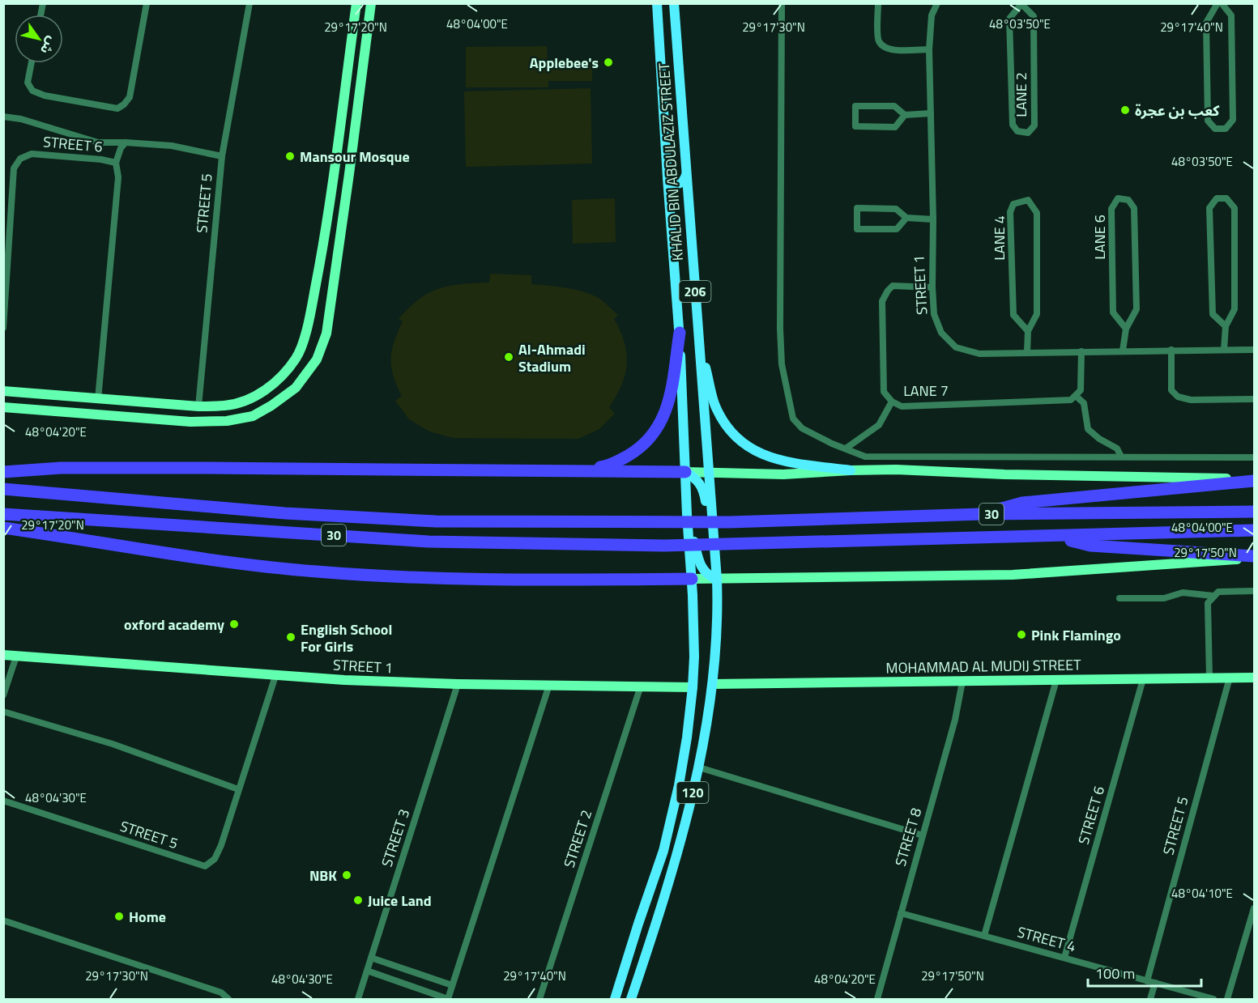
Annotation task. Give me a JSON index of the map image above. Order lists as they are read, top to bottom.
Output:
{
  "streets": {
    "highway": ["30"],
    "main road": ["KHALID BIN ABDULAZIZ STREET", "206", "120"],
    "street": [
      "LANE 2",
      "STREET 6",
      "STREET 5",
      "LANE 6",
      "LANE 4",
      "STREET 1",
      "LANE 7",
      "MOHAMMAD AL MUDIJ STREET",
      "STREET 8",
      "STREET 3",
      "STREET 2",
      "STREET 4"
    ]
  },
  "crossings": [
    ["STREET 6", "MOHAMMAD AL MUDIJ STREET"],
    ["STREET 6", "STREET 4"],
    ["KHALID BIN ABDULAZIZ STREET", "120"],
    ["STREET 5", "STREET 1"],
    ["STREET 5", "MOHAMMAD AL MUDIJ STREET"],
    ["STREET 5", "STREET 4"],
    ["LANE 6", "STREET 1"],
    ["LANE 4", "STREET 1"],
    ["STREET 1", "LANE 7"],
    ["STREET 1", "120"],
    ["STREET 1", "STREET 3"],
    ["STREET 1", "STREET 2"],
    ["MOHAMMAD AL MUDIJ STREET", "120"],
    ["MOHAMMAD AL MUDIJ STREET", "STREET 8"],
    ["STREET 8", "STREET 4"]
  ],
  "places": [
    "Applebee's",
    "كعب بن عجرة",
    "Mansour Mosque",
    "Al-Ahmadi Stadium",
    "oxford academy",
    "Pink Flamingo",
    "English School For Girls",
    "NBK",
    "Juice Land",
    "Home"
  ],
  "scale_bar": "100 m",
  "north": "bottom right",
  "coordinates": [
    "48°04'00\"E",
    "48°03'50\"E",
    "29°17'20\"N",
    "29°17'30\"N",
    "29°17'40\"N",
    "48°04'20\"E",
    "29°17'50\"N",
    "48°04'30\"E",
    "48°04'10\"E"
  ]
}
